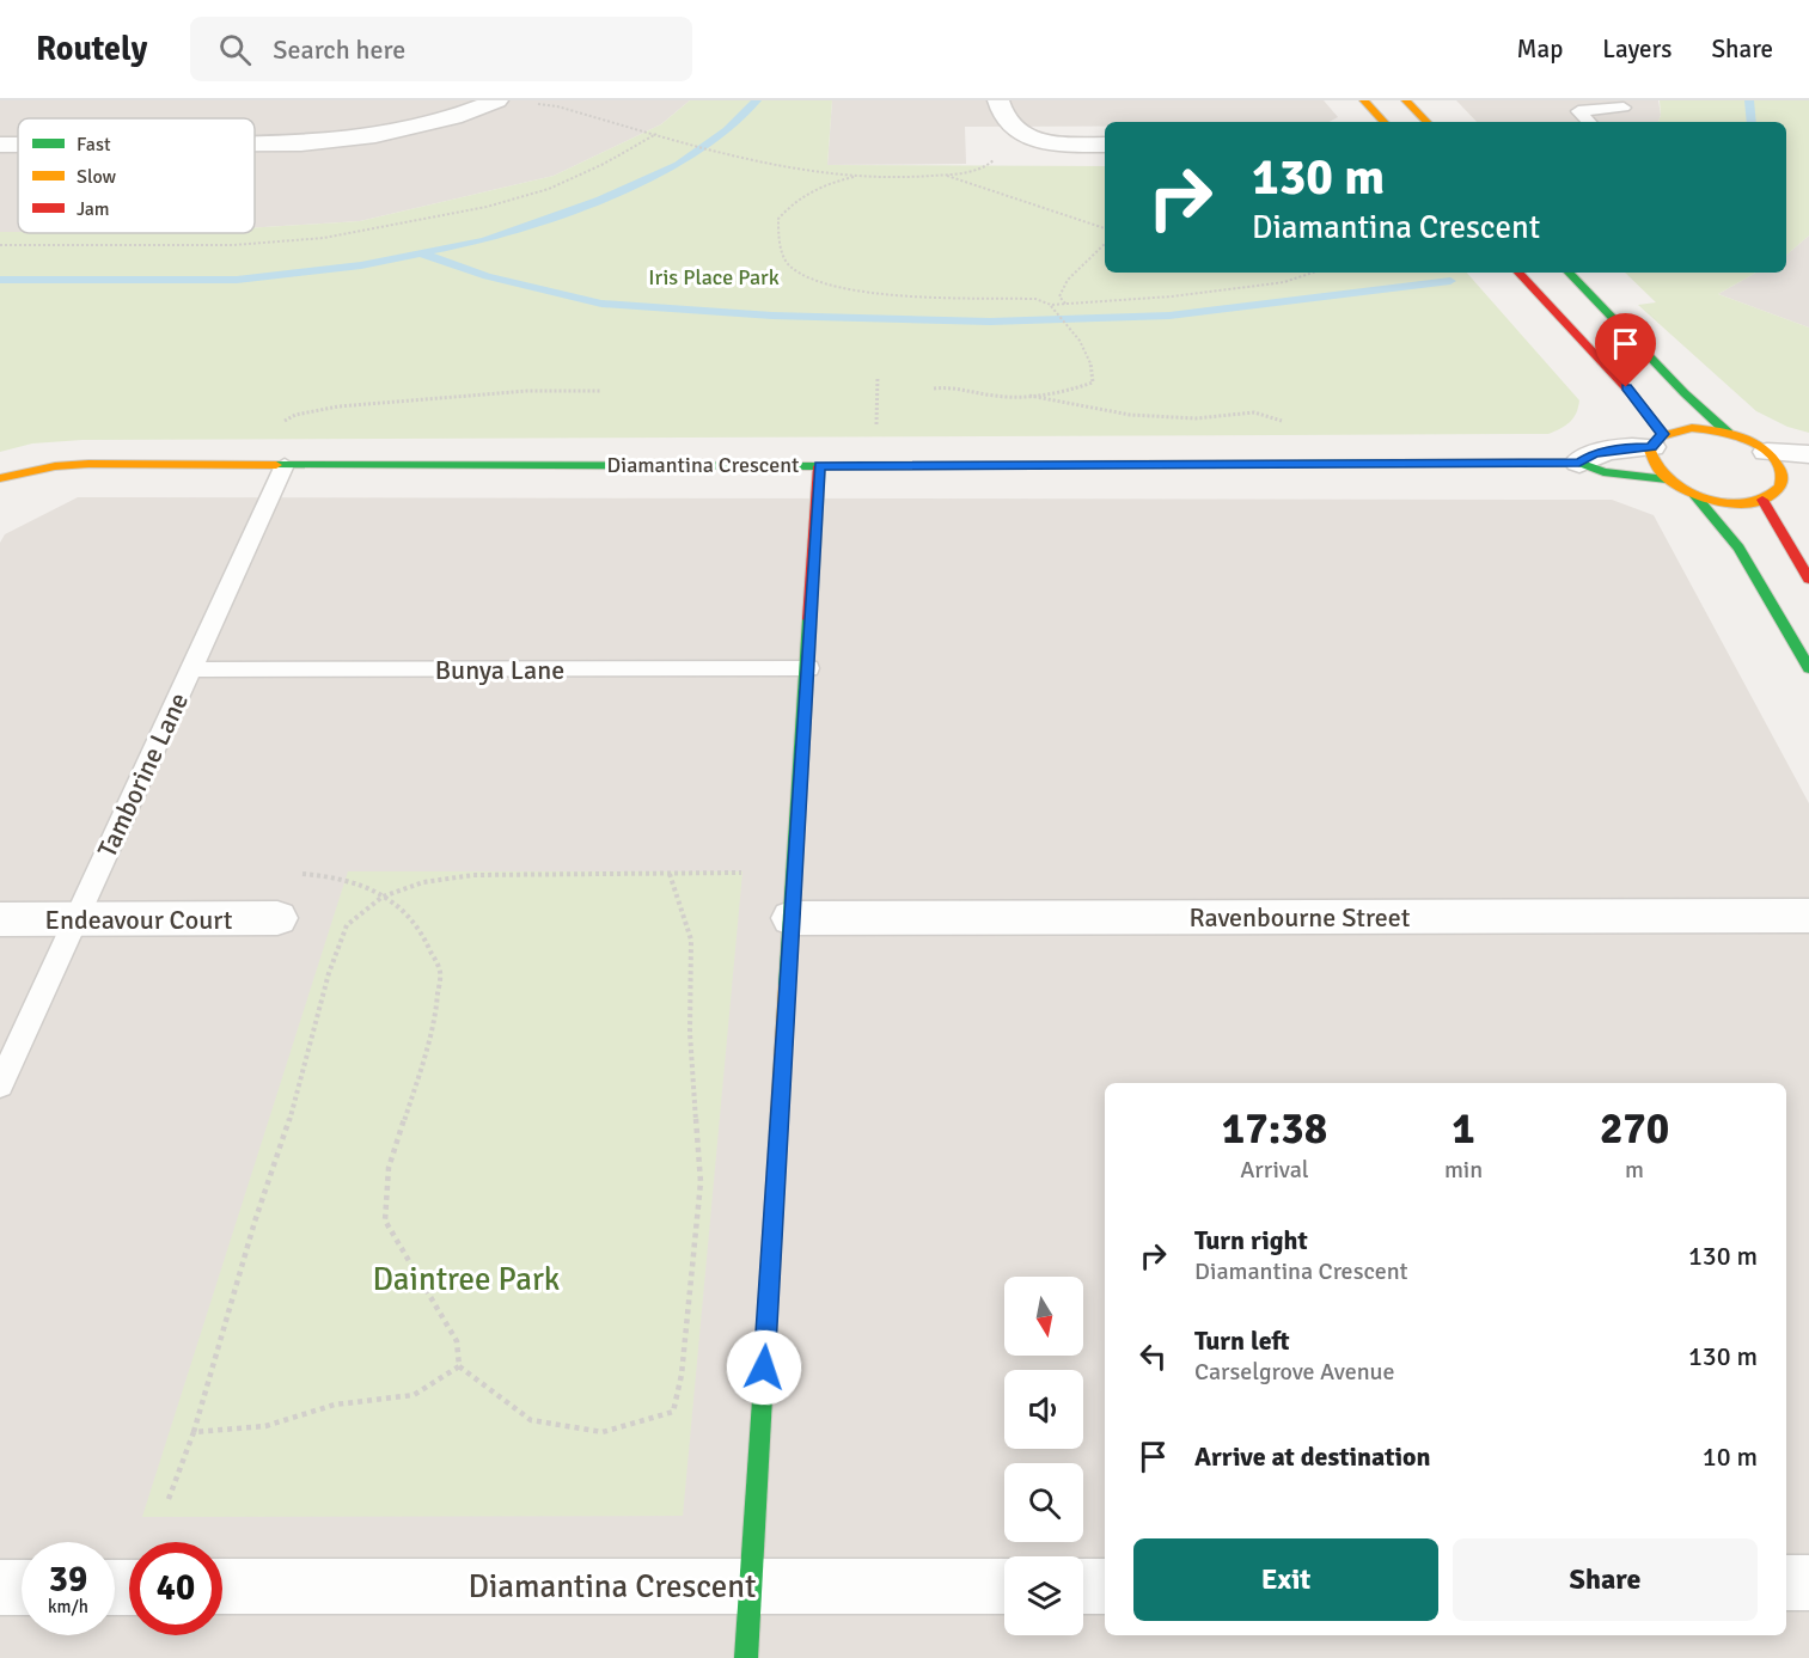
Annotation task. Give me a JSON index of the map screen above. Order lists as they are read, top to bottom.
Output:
{
  "streets": {
    "street": ["Diamantina Crescent", "Ravenbourne Street", "Endeavour Court"],
    "lane": ["Bunya Lane", "Tamborine Lane"]
  },
  "crossings": [
    ["Diamantina Crescent", "Tamborine Lane"],
    ["Bunya Lane", "Tamborine Lane"],
    ["Tamborine Lane", "Endeavour Court"]
  ],
  "parks": ["Iris Place Park", "Daintree Park"],
  "legend": ["Fast", "Slow", "Jam"],
  "north": "bottom",
  "page": {
    "header": "Routely",
    "search": "Search here",
    "nav": ["Map", "Layers", "Share"],
    "turn": ["130 m", "Diamantina Crescent"],
    "eta": [
      "17:38",
      "Arrival",
      "1",
      "min",
      "270",
      "m"
    ],
    "list": [
      {
        "name": "Turn right",
        "note": "Diamantina Crescent",
        "value": "130 m"
      },
      {
        "name": "Turn left",
        "note": "Carselgrove Avenue",
        "value": "130 m"
      },
      {
        "name": "Arrive at destination",
        "value": "10 m"
      }
    ],
    "buttons": ["Exit", "Share"],
    "speed": "39 km/h",
    "limit": "40"
  }
}
